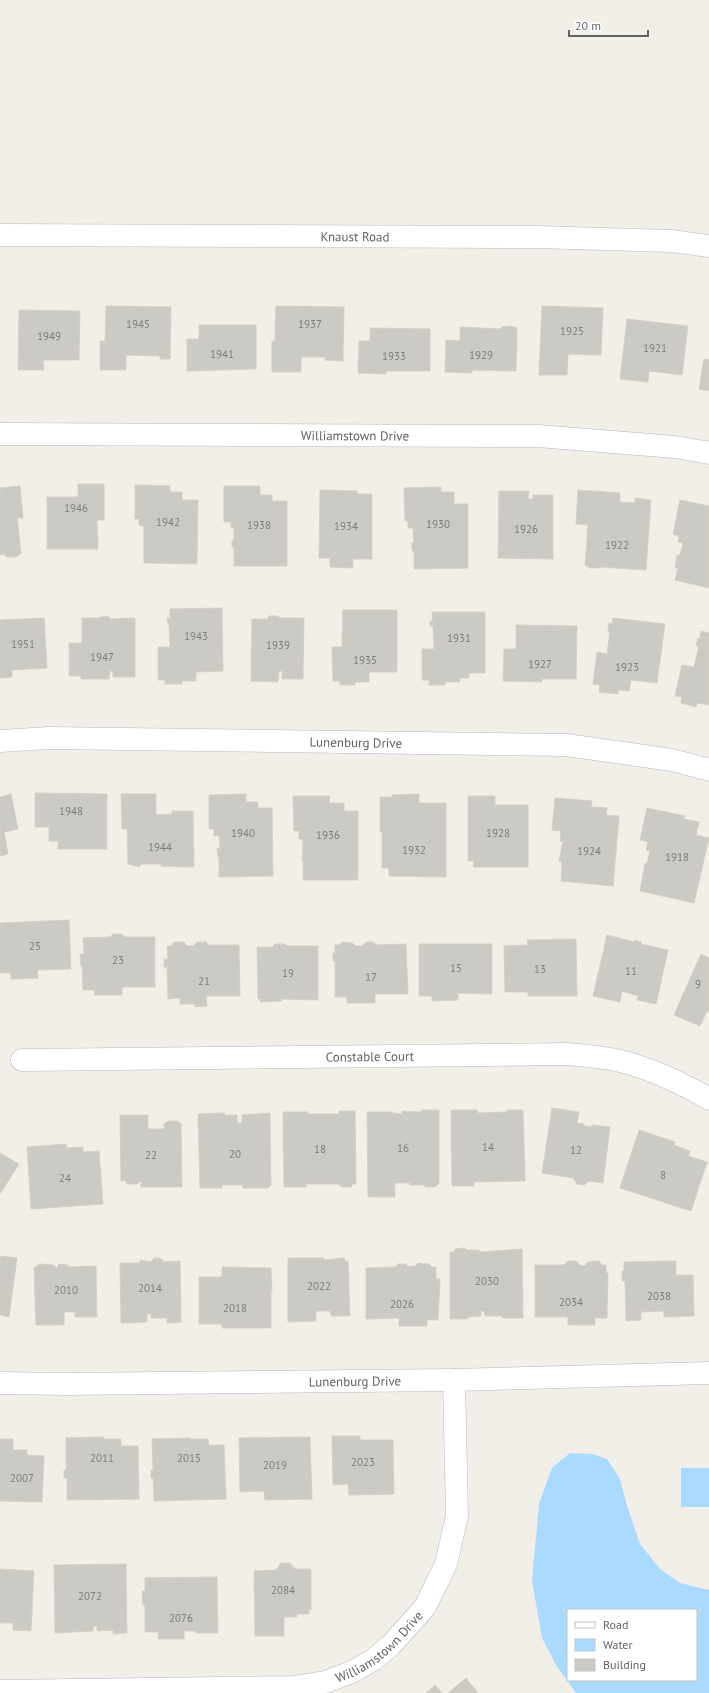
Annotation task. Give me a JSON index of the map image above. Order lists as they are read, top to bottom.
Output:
{
  "streets": {
    "street": [
      "Knaust Road",
      "Williamstown Drive",
      "Lunenburg Drive",
      "Constable Court"
    ]
  },
  "crossings": [
    ["Williamstown Drive", "Lunenburg Drive"]
  ],
  "house_numbers": [
    "1945",
    "1937",
    "1925",
    "1949",
    "1921",
    "1941",
    "1929",
    "1933",
    "1946",
    "1942",
    "1930",
    "1938",
    "1934",
    "1926",
    "1922",
    "1943",
    "1931",
    "1951",
    "1939",
    "1947",
    "1935",
    "1927",
    "1923",
    "1948",
    "1940",
    "1928",
    "1936",
    "1944",
    "1932",
    "1924",
    "1918",
    "25",
    "23",
    "15",
    "13",
    "11",
    "19",
    "17",
    "21",
    "9",
    "14",
    "16",
    "18",
    "12",
    "20",
    "22",
    "8",
    "24",
    "2030",
    "2022",
    "2014",
    "2010",
    "2038",
    "2034",
    "2026",
    "2018",
    "2011",
    "2015",
    "2023",
    "2019",
    "2007",
    "2084",
    "2072",
    "2076"
  ],
  "legend": ["Road", "Water", "Building"],
  "scale_bar": "20 m"
}
